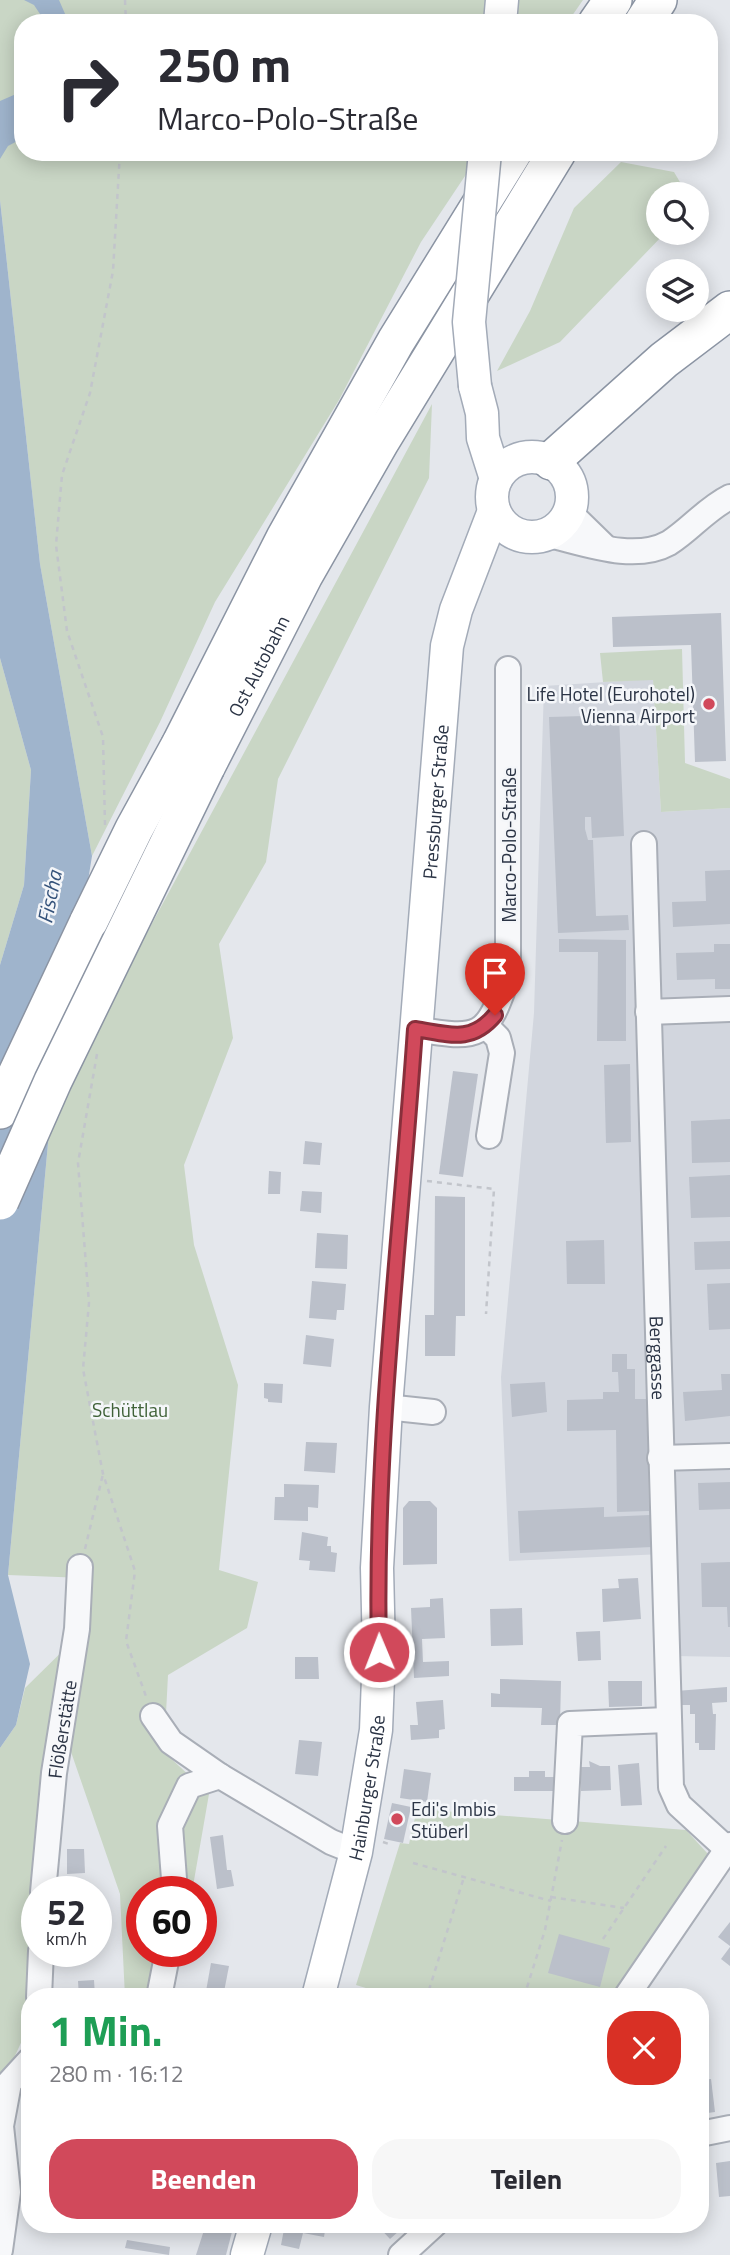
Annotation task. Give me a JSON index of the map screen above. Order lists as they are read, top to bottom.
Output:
{
  "streets": {
    "highway": ["Ost Autobahn"],
    "main road": ["Pressburger Straße", "Hainburger Straße"],
    "street": ["Marco-Polo-Straße", "Berggasse", "Flößerstätte"]
  },
  "crossings": [
    ["Pressburger Straße", "Hainburger Straße"]
  ],
  "water": ["Fischa"],
  "parks": ["Schüttlau"],
  "places": ["Life Hotel (Eurohotel) Vienna Airport", "Edi's Imbis Stüberl"],
  "page": {
    "turn": ["250 m", "Marco-Polo-Straße"],
    "speed": "52 km/h",
    "limit": "60",
    "heading": ["1 Min.", "280 m · 16:12"],
    "buttons": ["Beenden", "Teilen"]
  }
}
